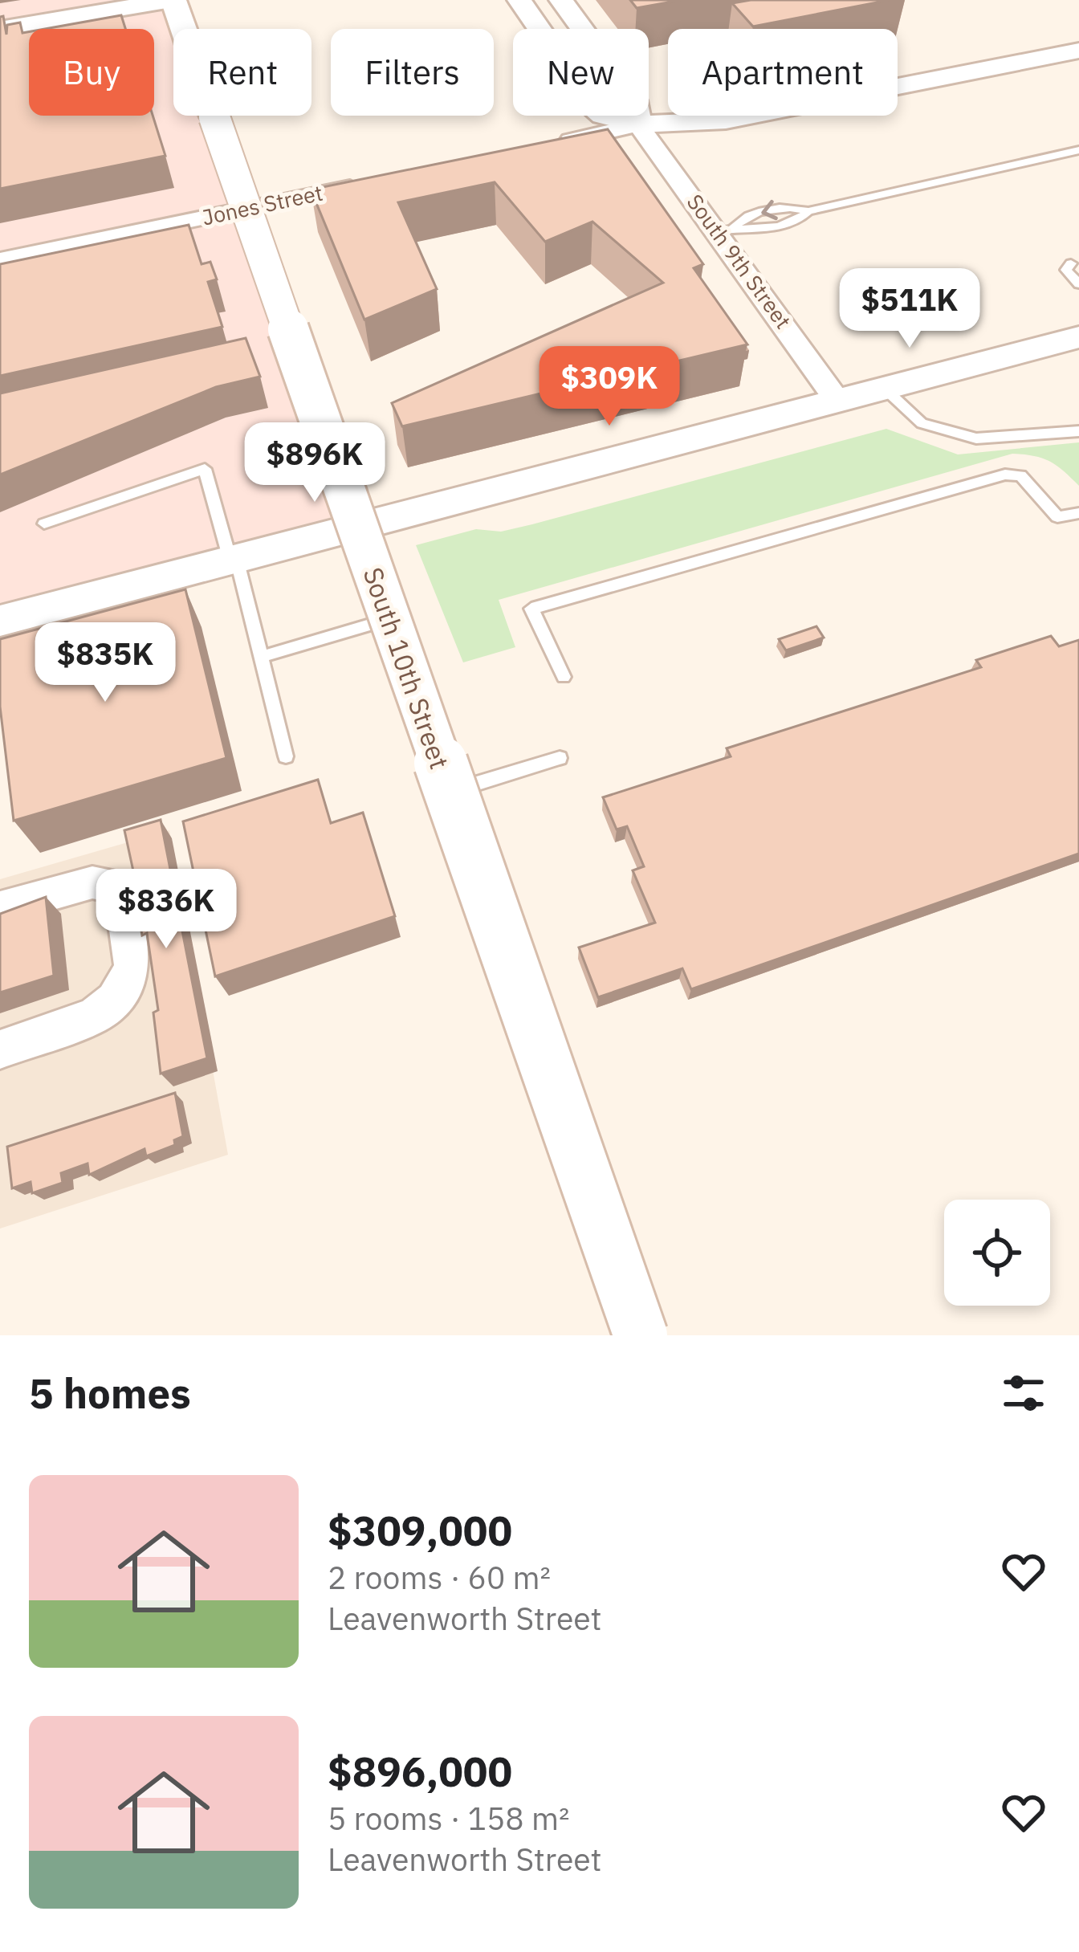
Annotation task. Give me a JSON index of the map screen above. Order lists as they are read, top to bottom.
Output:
{
  "streets": {
    "main road": ["South 10th Street"],
    "street": ["Jones Street", "South 9th Street"]
  },
  "page": {
    "chip": [
      "Buy",
      "Rent",
      "Filters",
      "New",
      "Apartment"
    ],
    "price": [
      "$511K",
      "$309K",
      "$896K",
      "$835K",
      "$836K"
    ],
    "heading": "5 homes",
    "list": [
      {
        "name": "$309,000",
        "note": "2 rooms · 60 m² · Leavenworth Street"
      },
      {
        "name": "$896,000",
        "note": "5 rooms · 158 m² · Leavenworth Street"
      }
    ]
  }
}
